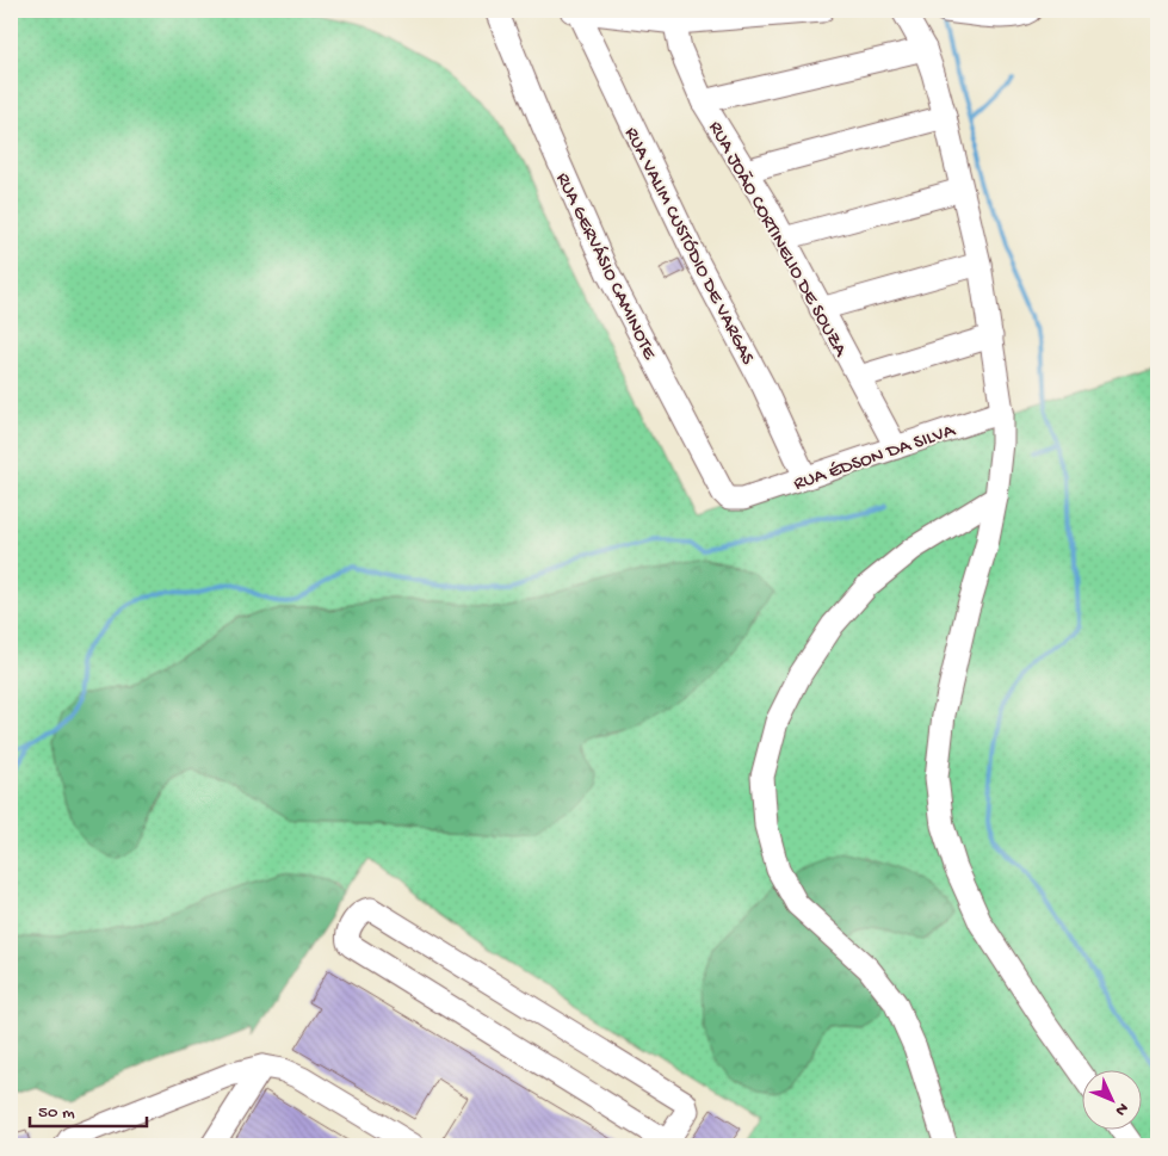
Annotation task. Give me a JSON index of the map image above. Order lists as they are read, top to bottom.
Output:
{
  "streets": {
    "street": [
      "RUA JOÃO CORTINELIO DE SOUZA",
      "RUA VALIM CUSTÓDIO DE VARGAS",
      "RUA GERVÁSIO CAMINOTE",
      "RUA ÉDSON DA SILVA"
    ]
  },
  "crossings": [
    ["RUA JOÃO CORTINELIO DE SOUZA", "RUA ÉDSON DA SILVA"],
    ["RUA VALIM CUSTÓDIO DE VARGAS", "RUA ÉDSON DA SILVA"],
    ["RUA GERVÁSIO CAMINOTE", "RUA ÉDSON DA SILVA"]
  ],
  "scale_bar": "50 m",
  "north": "bottom right"
}
